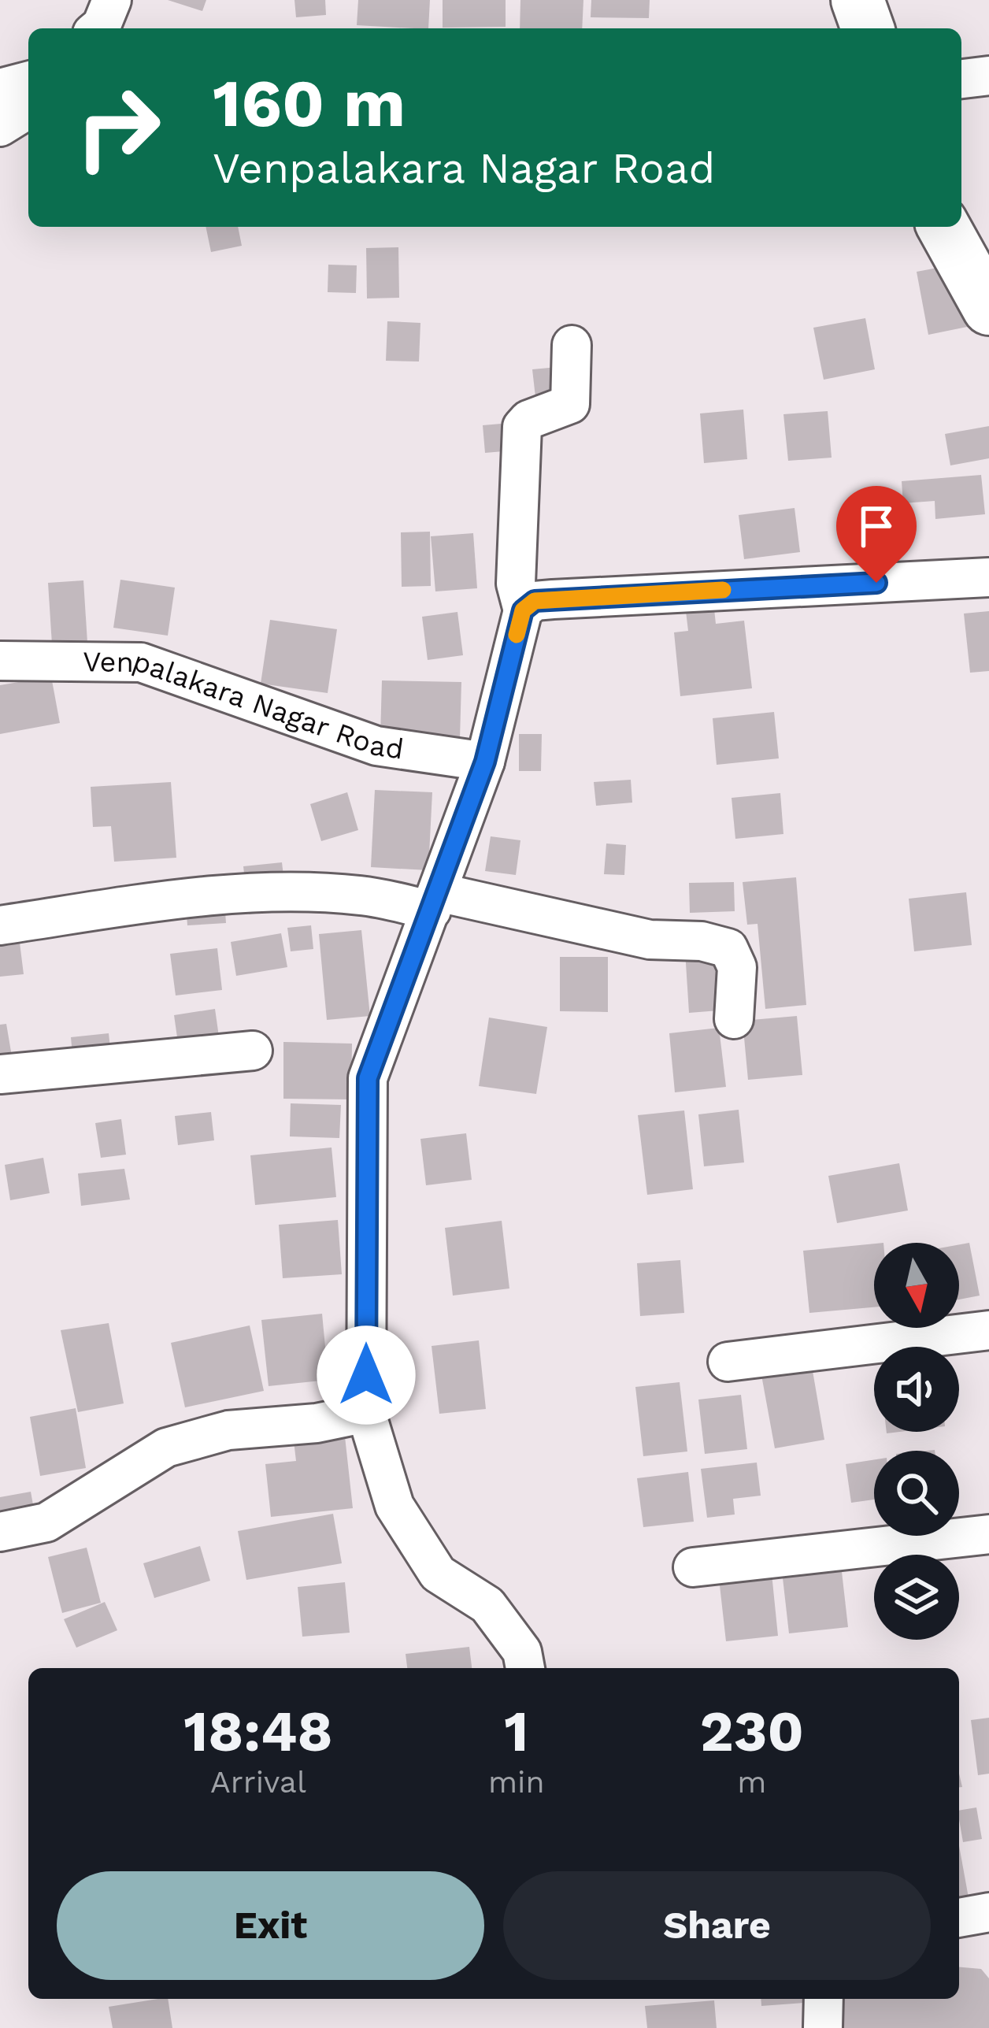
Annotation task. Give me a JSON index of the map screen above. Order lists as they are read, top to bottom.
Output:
{
  "streets": {
    "street": ["Venpalakara Nagar Road"]
  },
  "north": "bottom",
  "page": {
    "turn": ["160 m", "Venpalakara Nagar Road"],
    "eta": [
      "18:48",
      "Arrival",
      "1",
      "min",
      "230",
      "m"
    ],
    "buttons": ["Exit", "Share"]
  }
}
